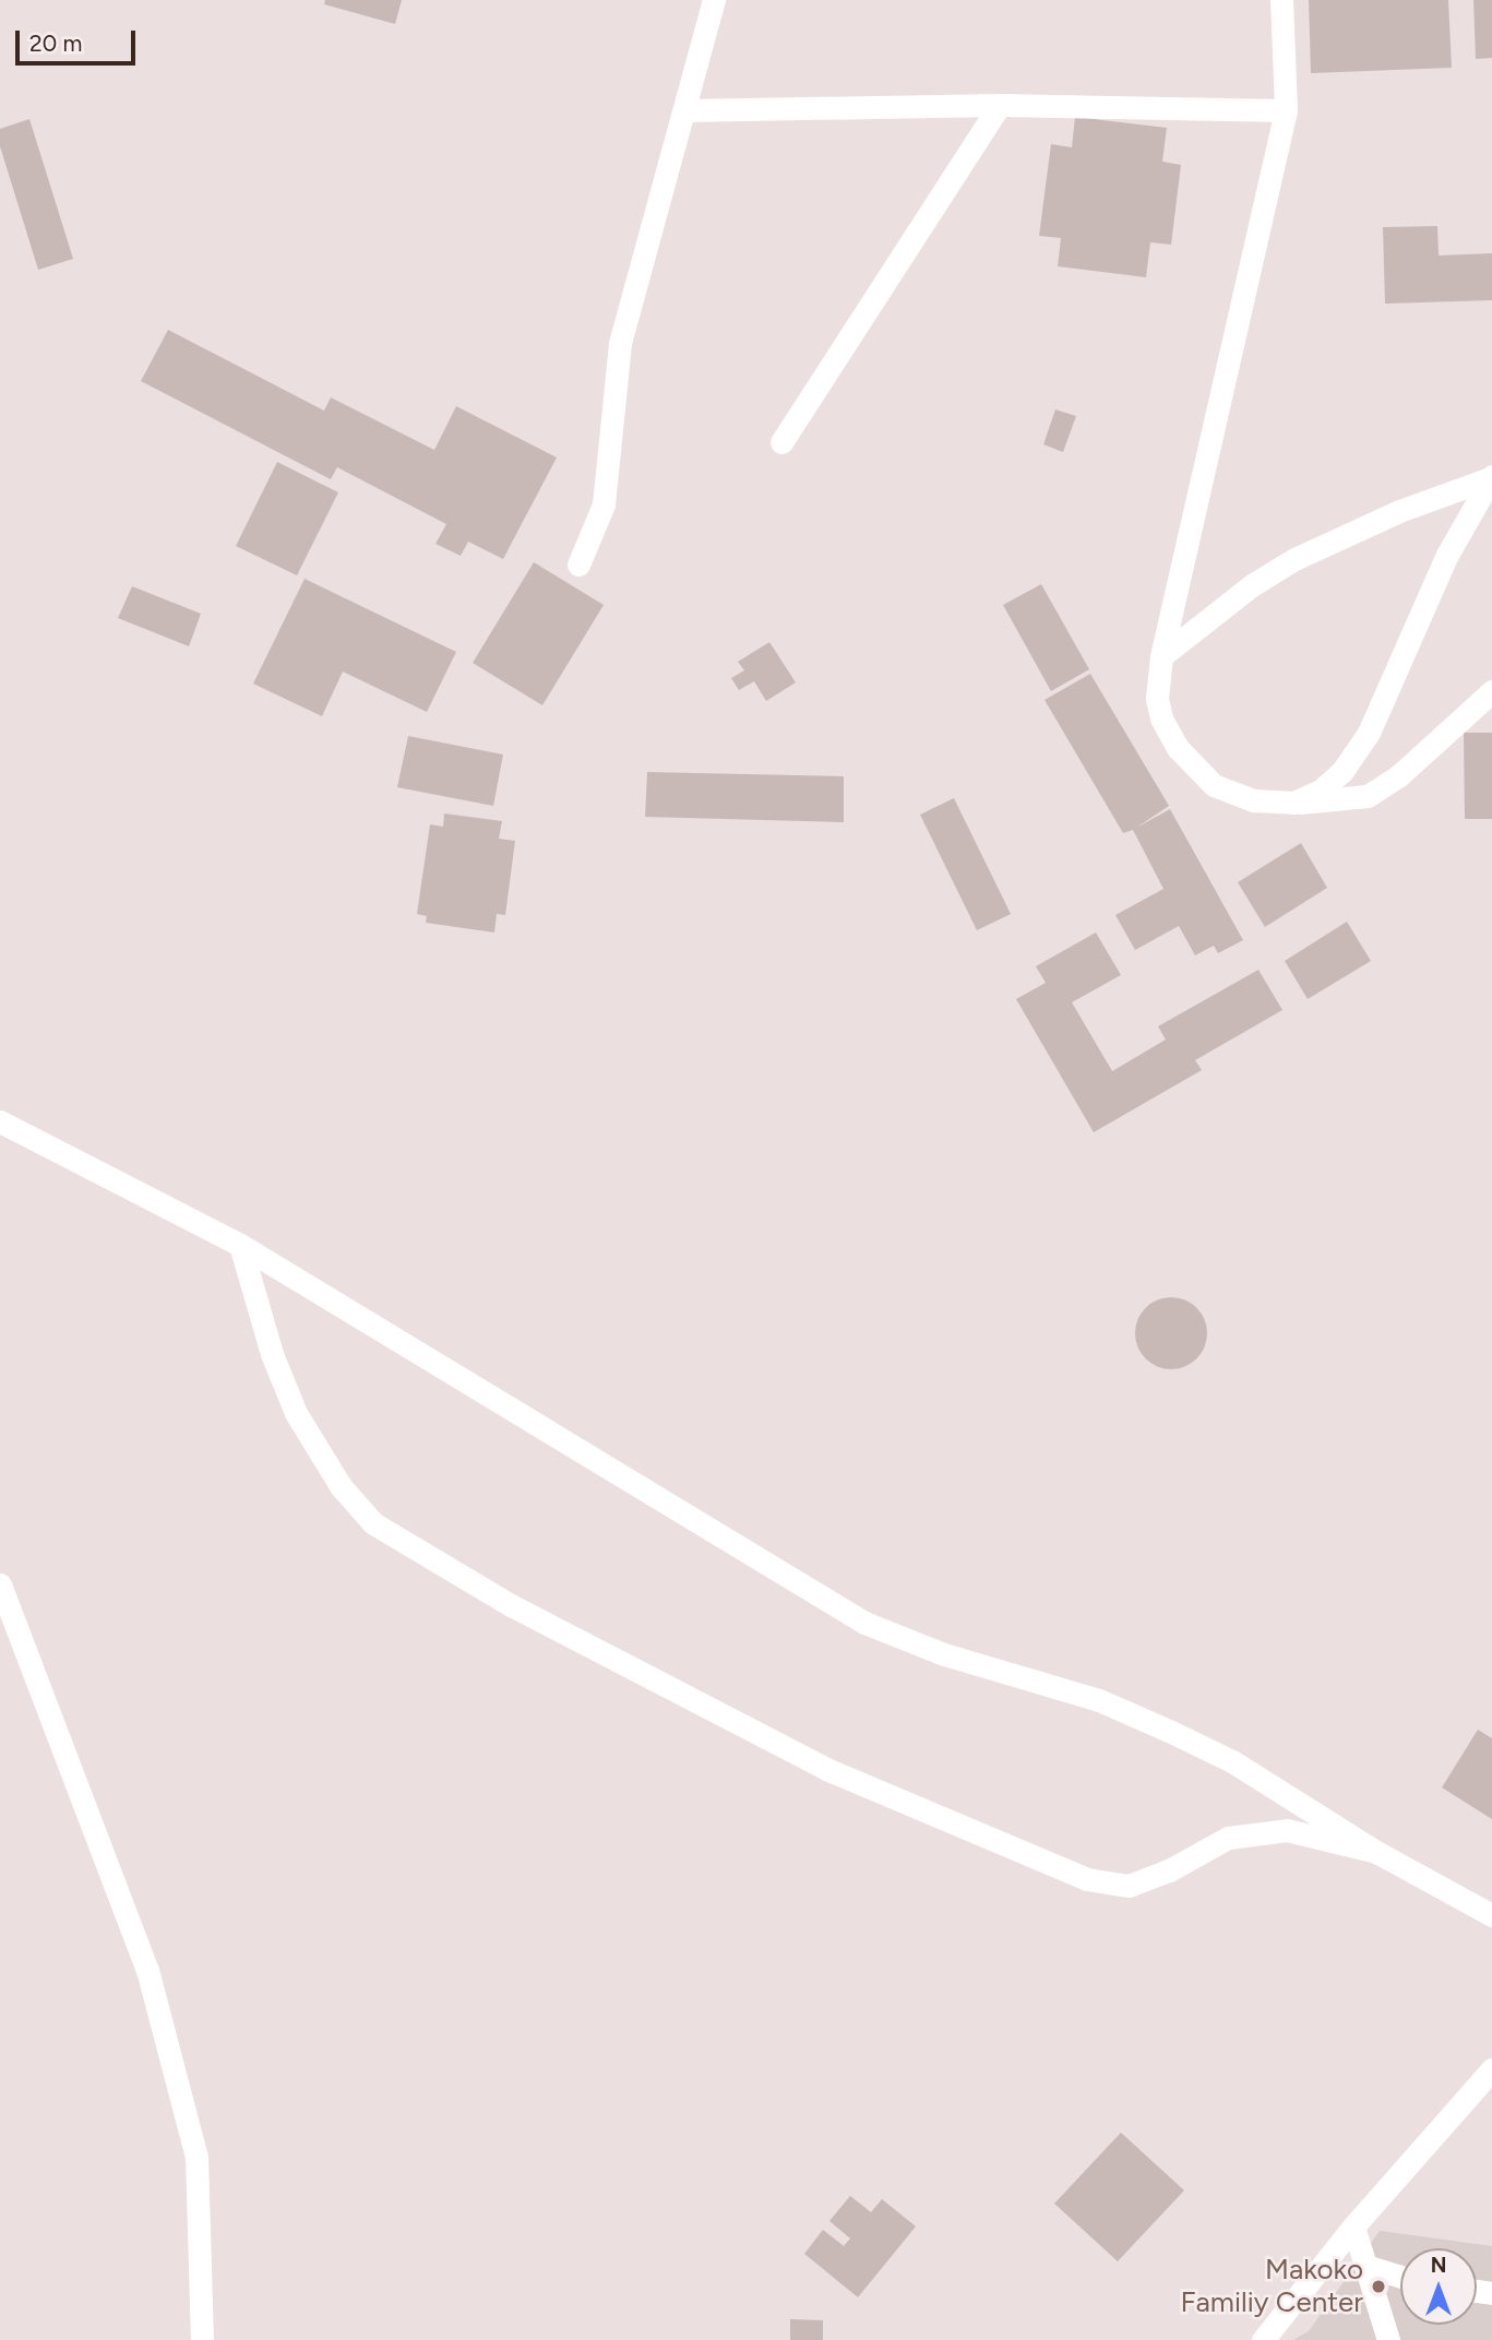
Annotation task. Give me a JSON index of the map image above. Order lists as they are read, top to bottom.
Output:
{
  "places": ["Makoko Familiy Center"],
  "scale_bar": "20 m",
  "north": "top"
}
